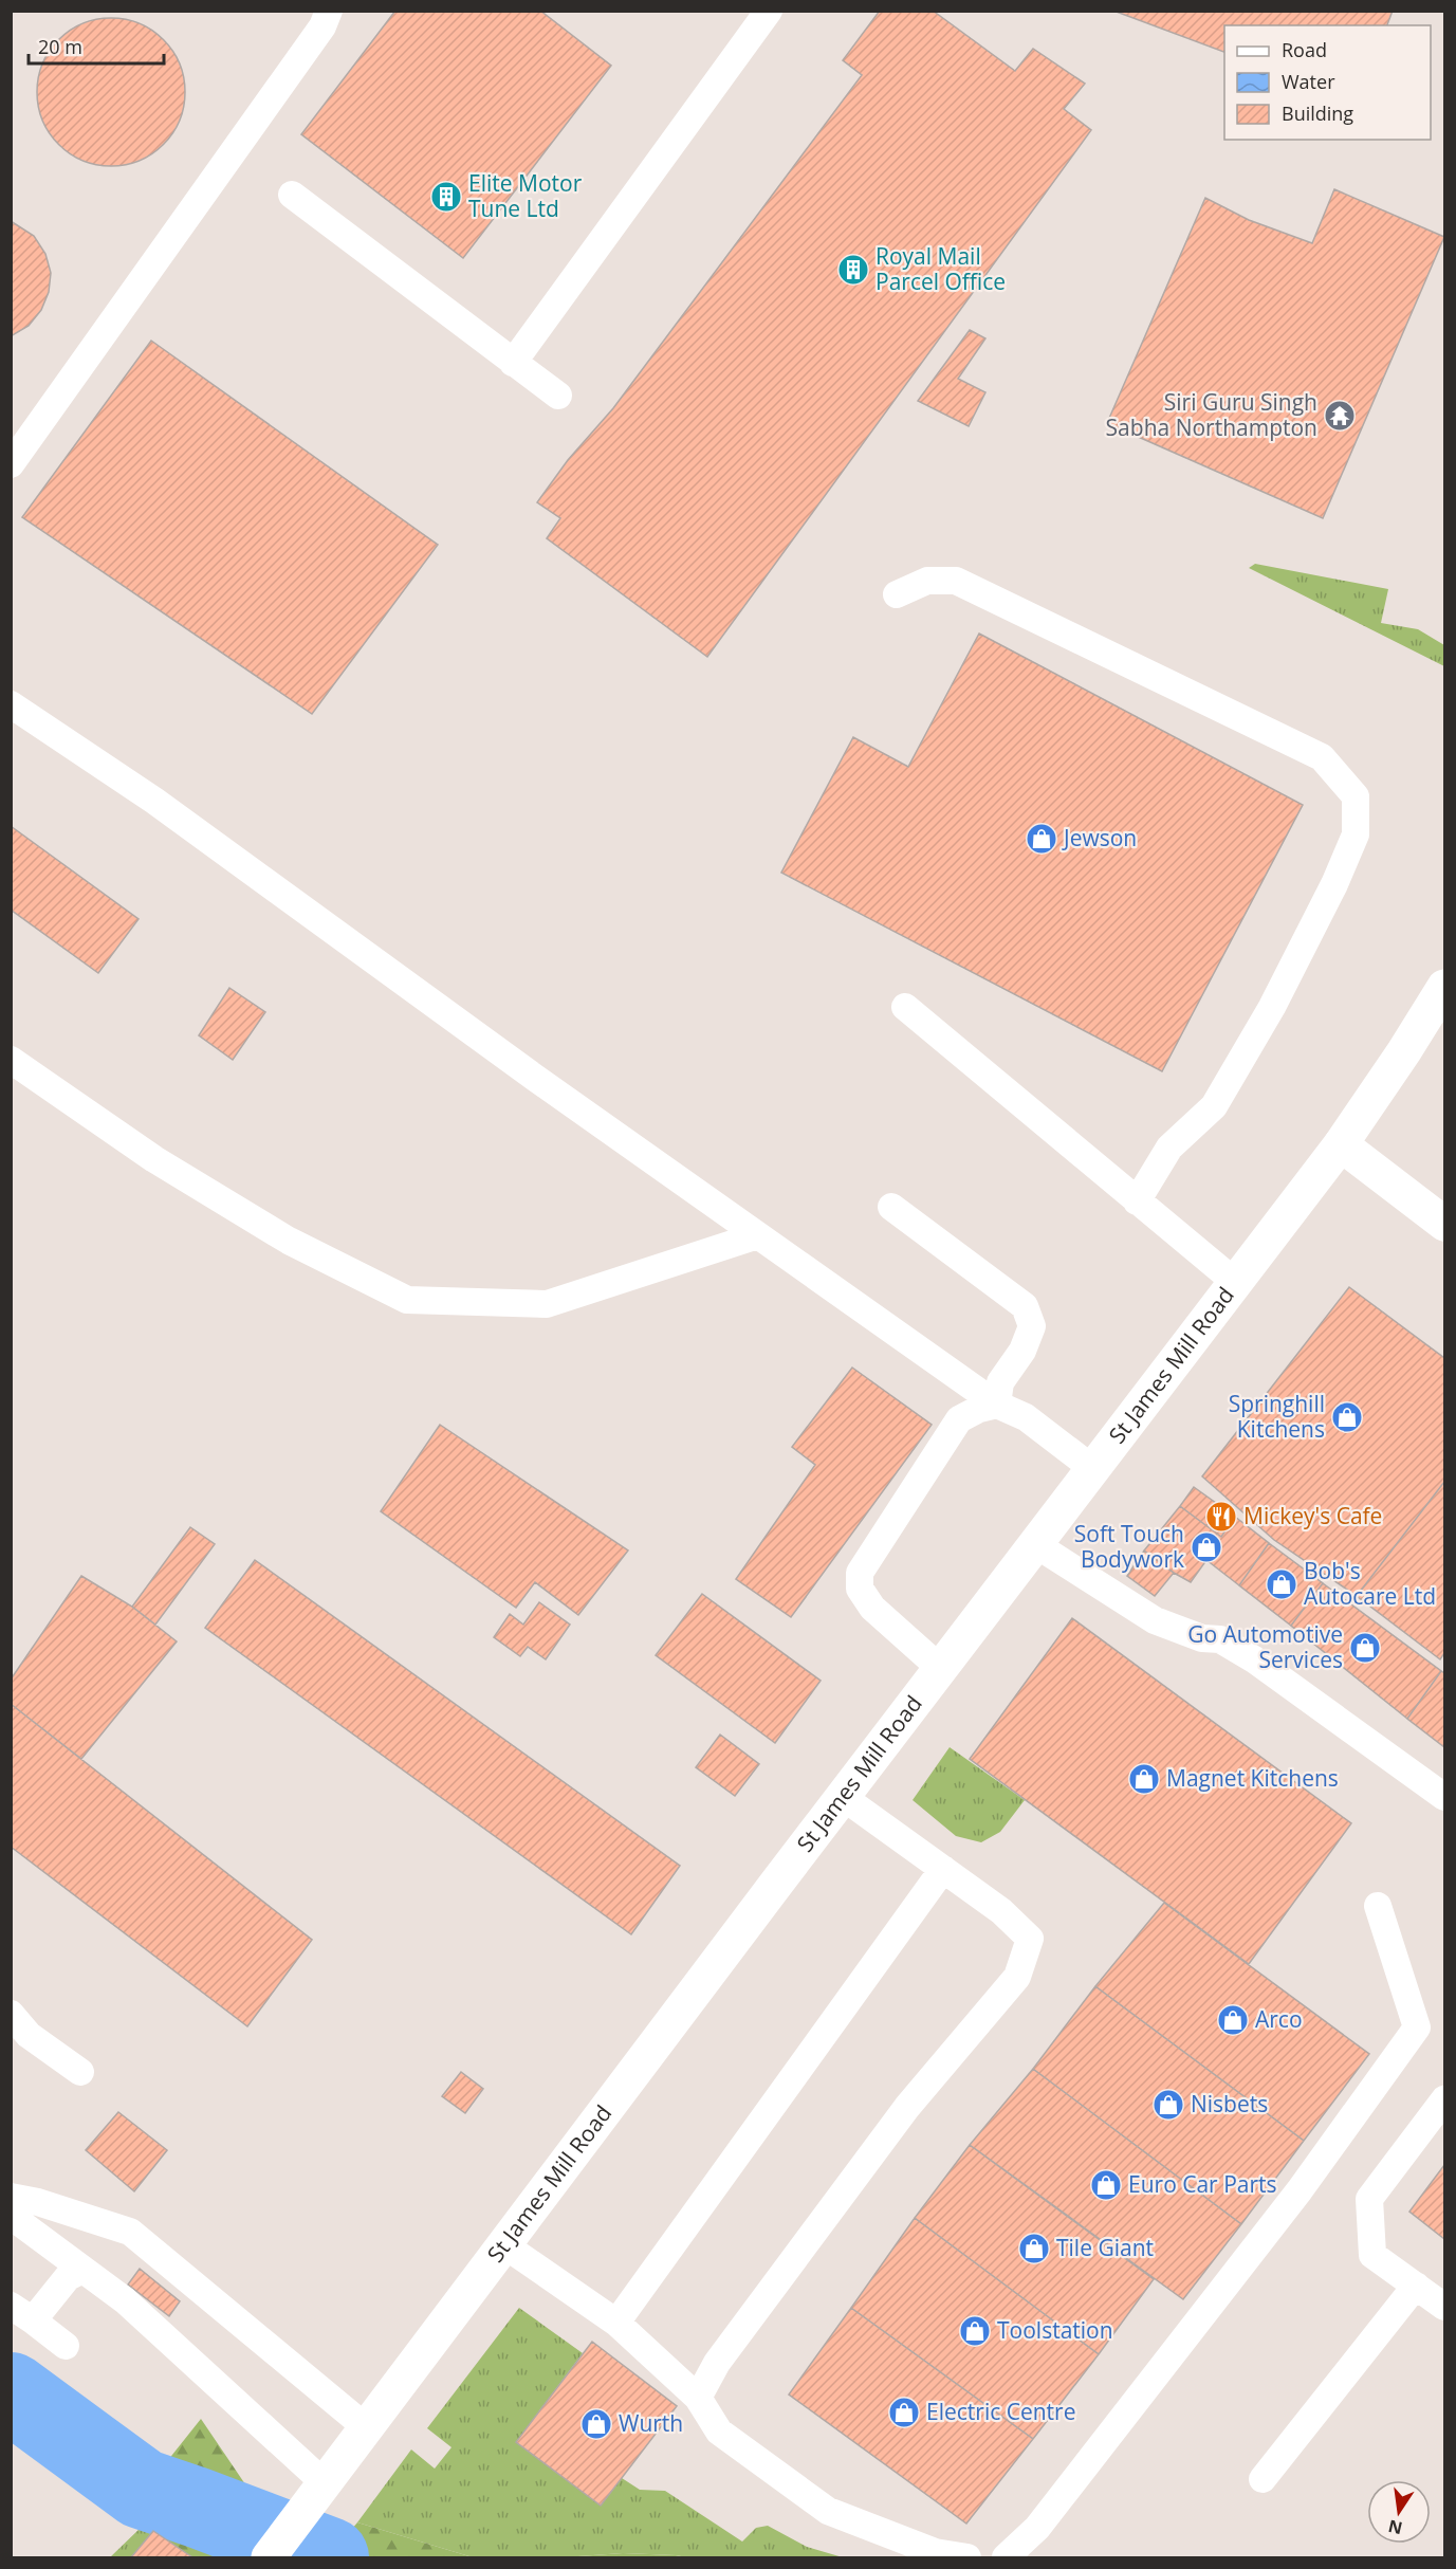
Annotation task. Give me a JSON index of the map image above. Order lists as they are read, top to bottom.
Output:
{
  "streets": {
    "street": ["St James Mill Road"]
  },
  "places": {
    "building": ["Elite Motor Tune Ltd", "Royal Mail Parcel Office"],
    "temple": ["Siri Guru Singh Sabha Northampton"],
    "shop": [
      "Jewson",
      "Springhill Kitchens",
      "Soft Touch Bodywork",
      "Bob's Autocare Ltd",
      "Go Automotive Services",
      "Magnet Kitchens",
      "Arco",
      "Nisbets",
      "Euro Car Parts",
      "Tile Giant",
      "Toolstation",
      "Electric Centre",
      "Wurth"
    ],
    "restaurant": ["Mickey's Cafe"]
  },
  "legend": ["Road", "Water", "Building"],
  "scale_bar": "20 m",
  "north": "bottom"
}
